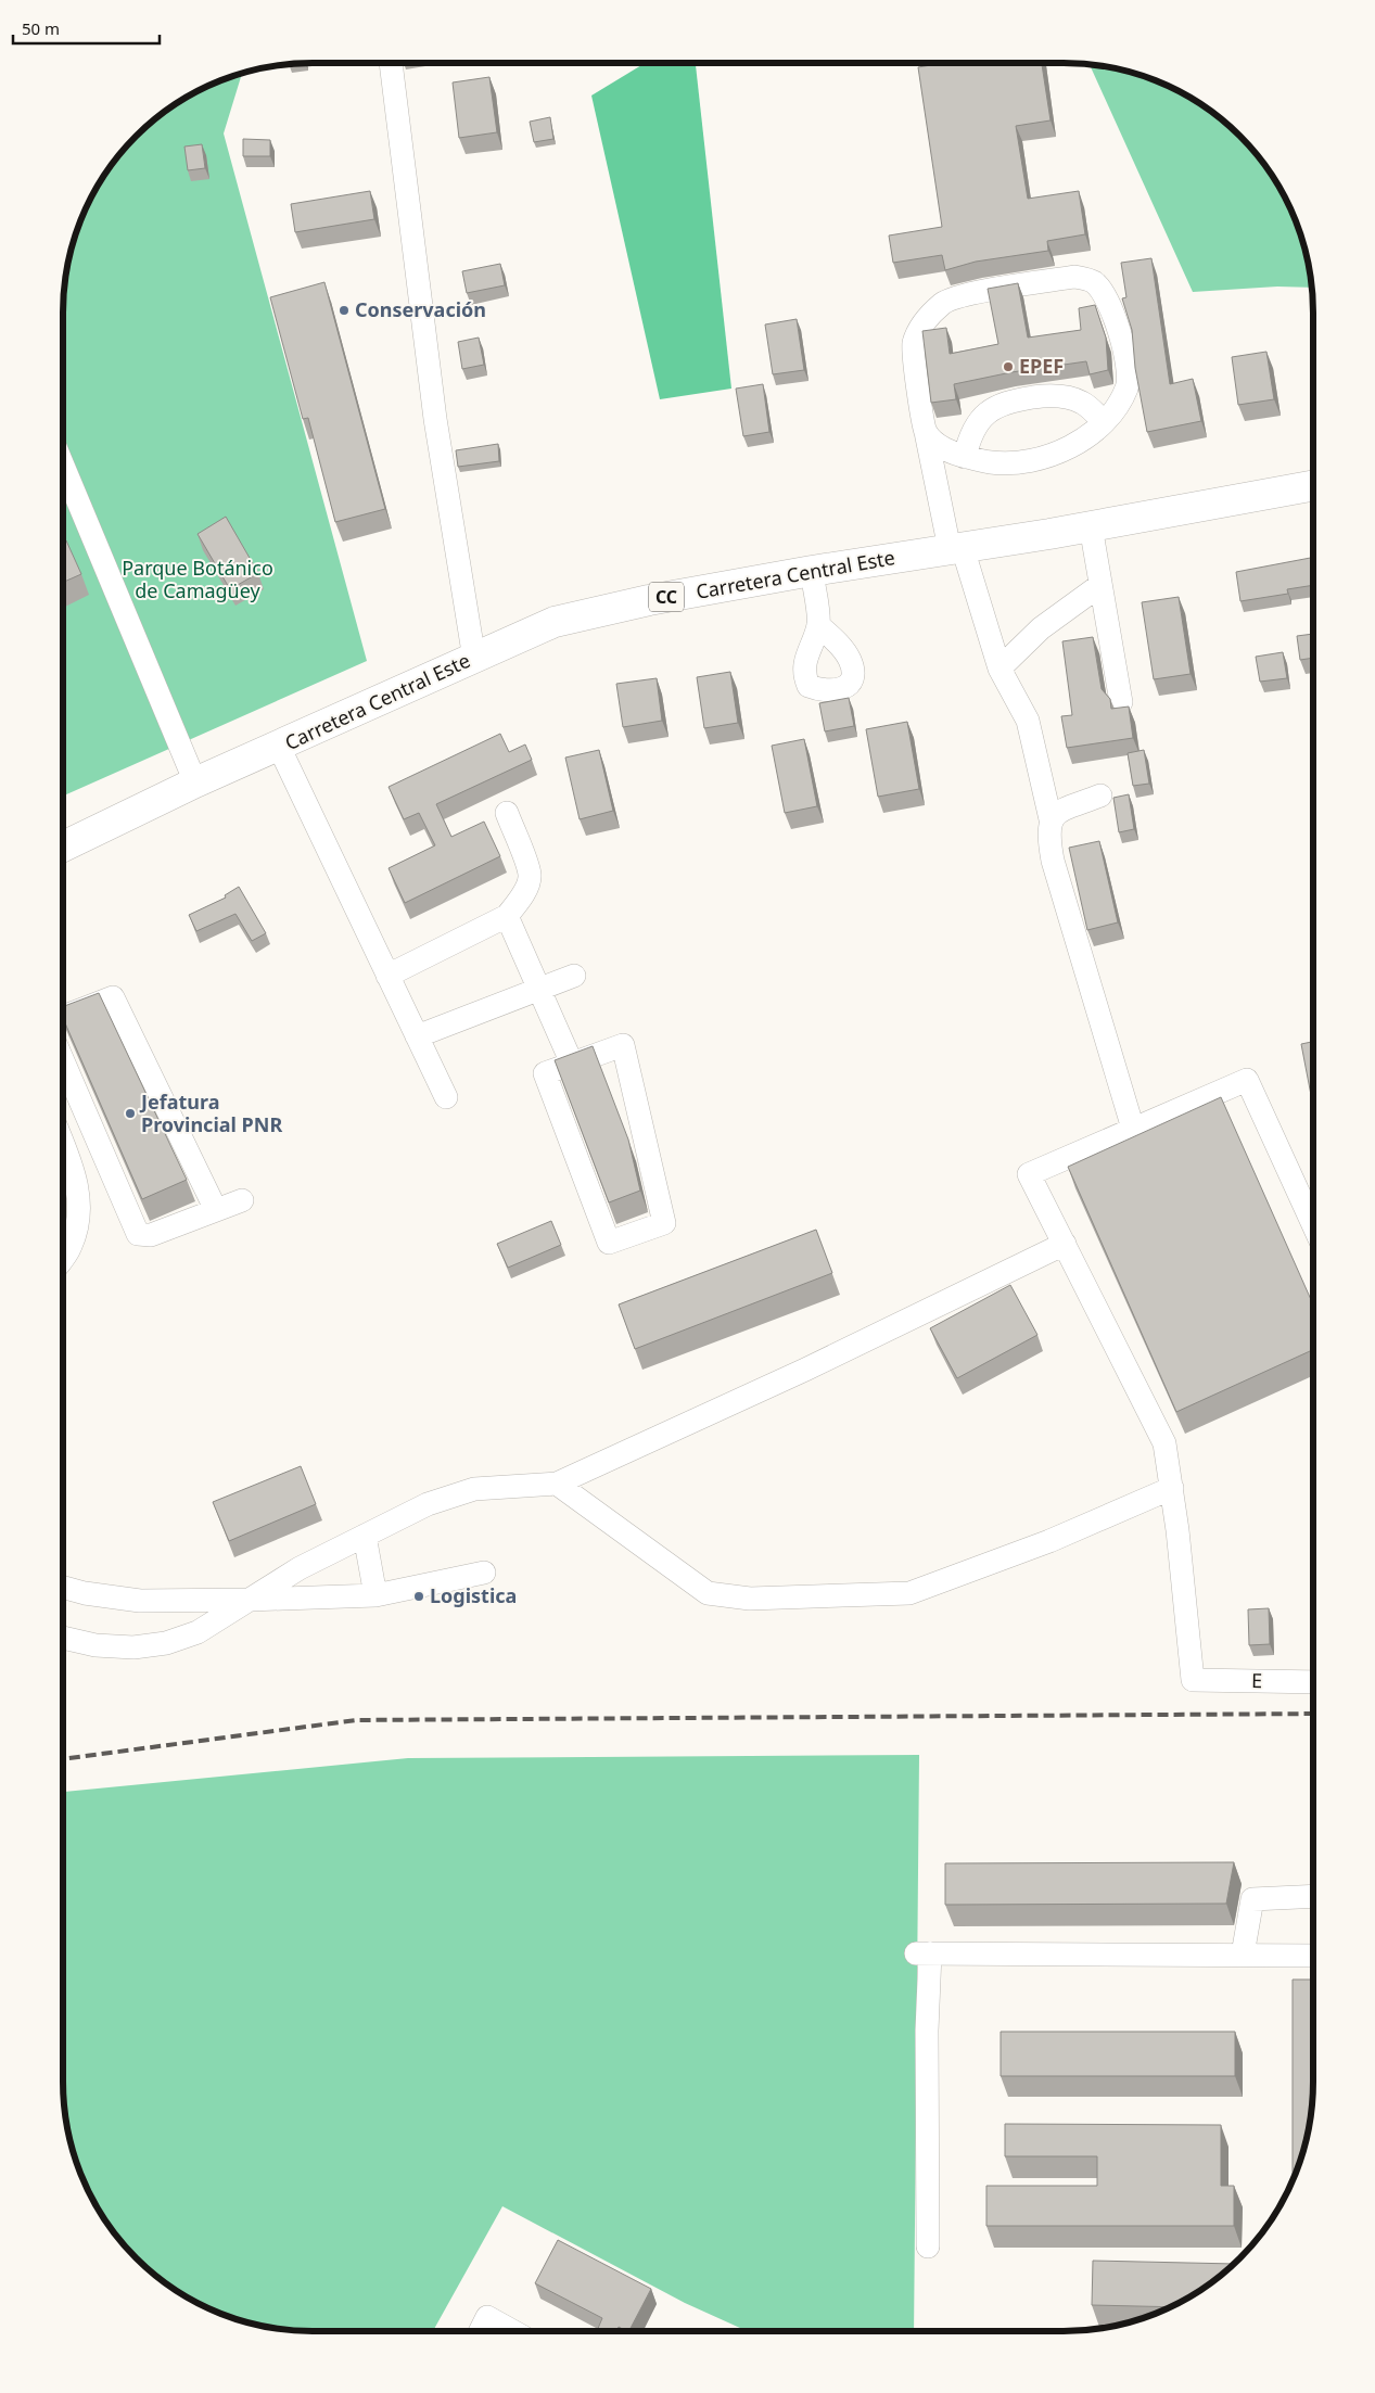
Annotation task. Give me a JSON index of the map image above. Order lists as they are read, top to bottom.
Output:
{
  "streets": {
    "main road": ["Carretera Central Este", "CC"],
    "street": ["E"]
  },
  "parks": ["Parque Botánico de Camagüey"],
  "places": [
    "Conservación",
    "EPEF",
    "Jefatura Provincial PNR",
    "Logistica"
  ],
  "scale_bar": "50 m"
}
